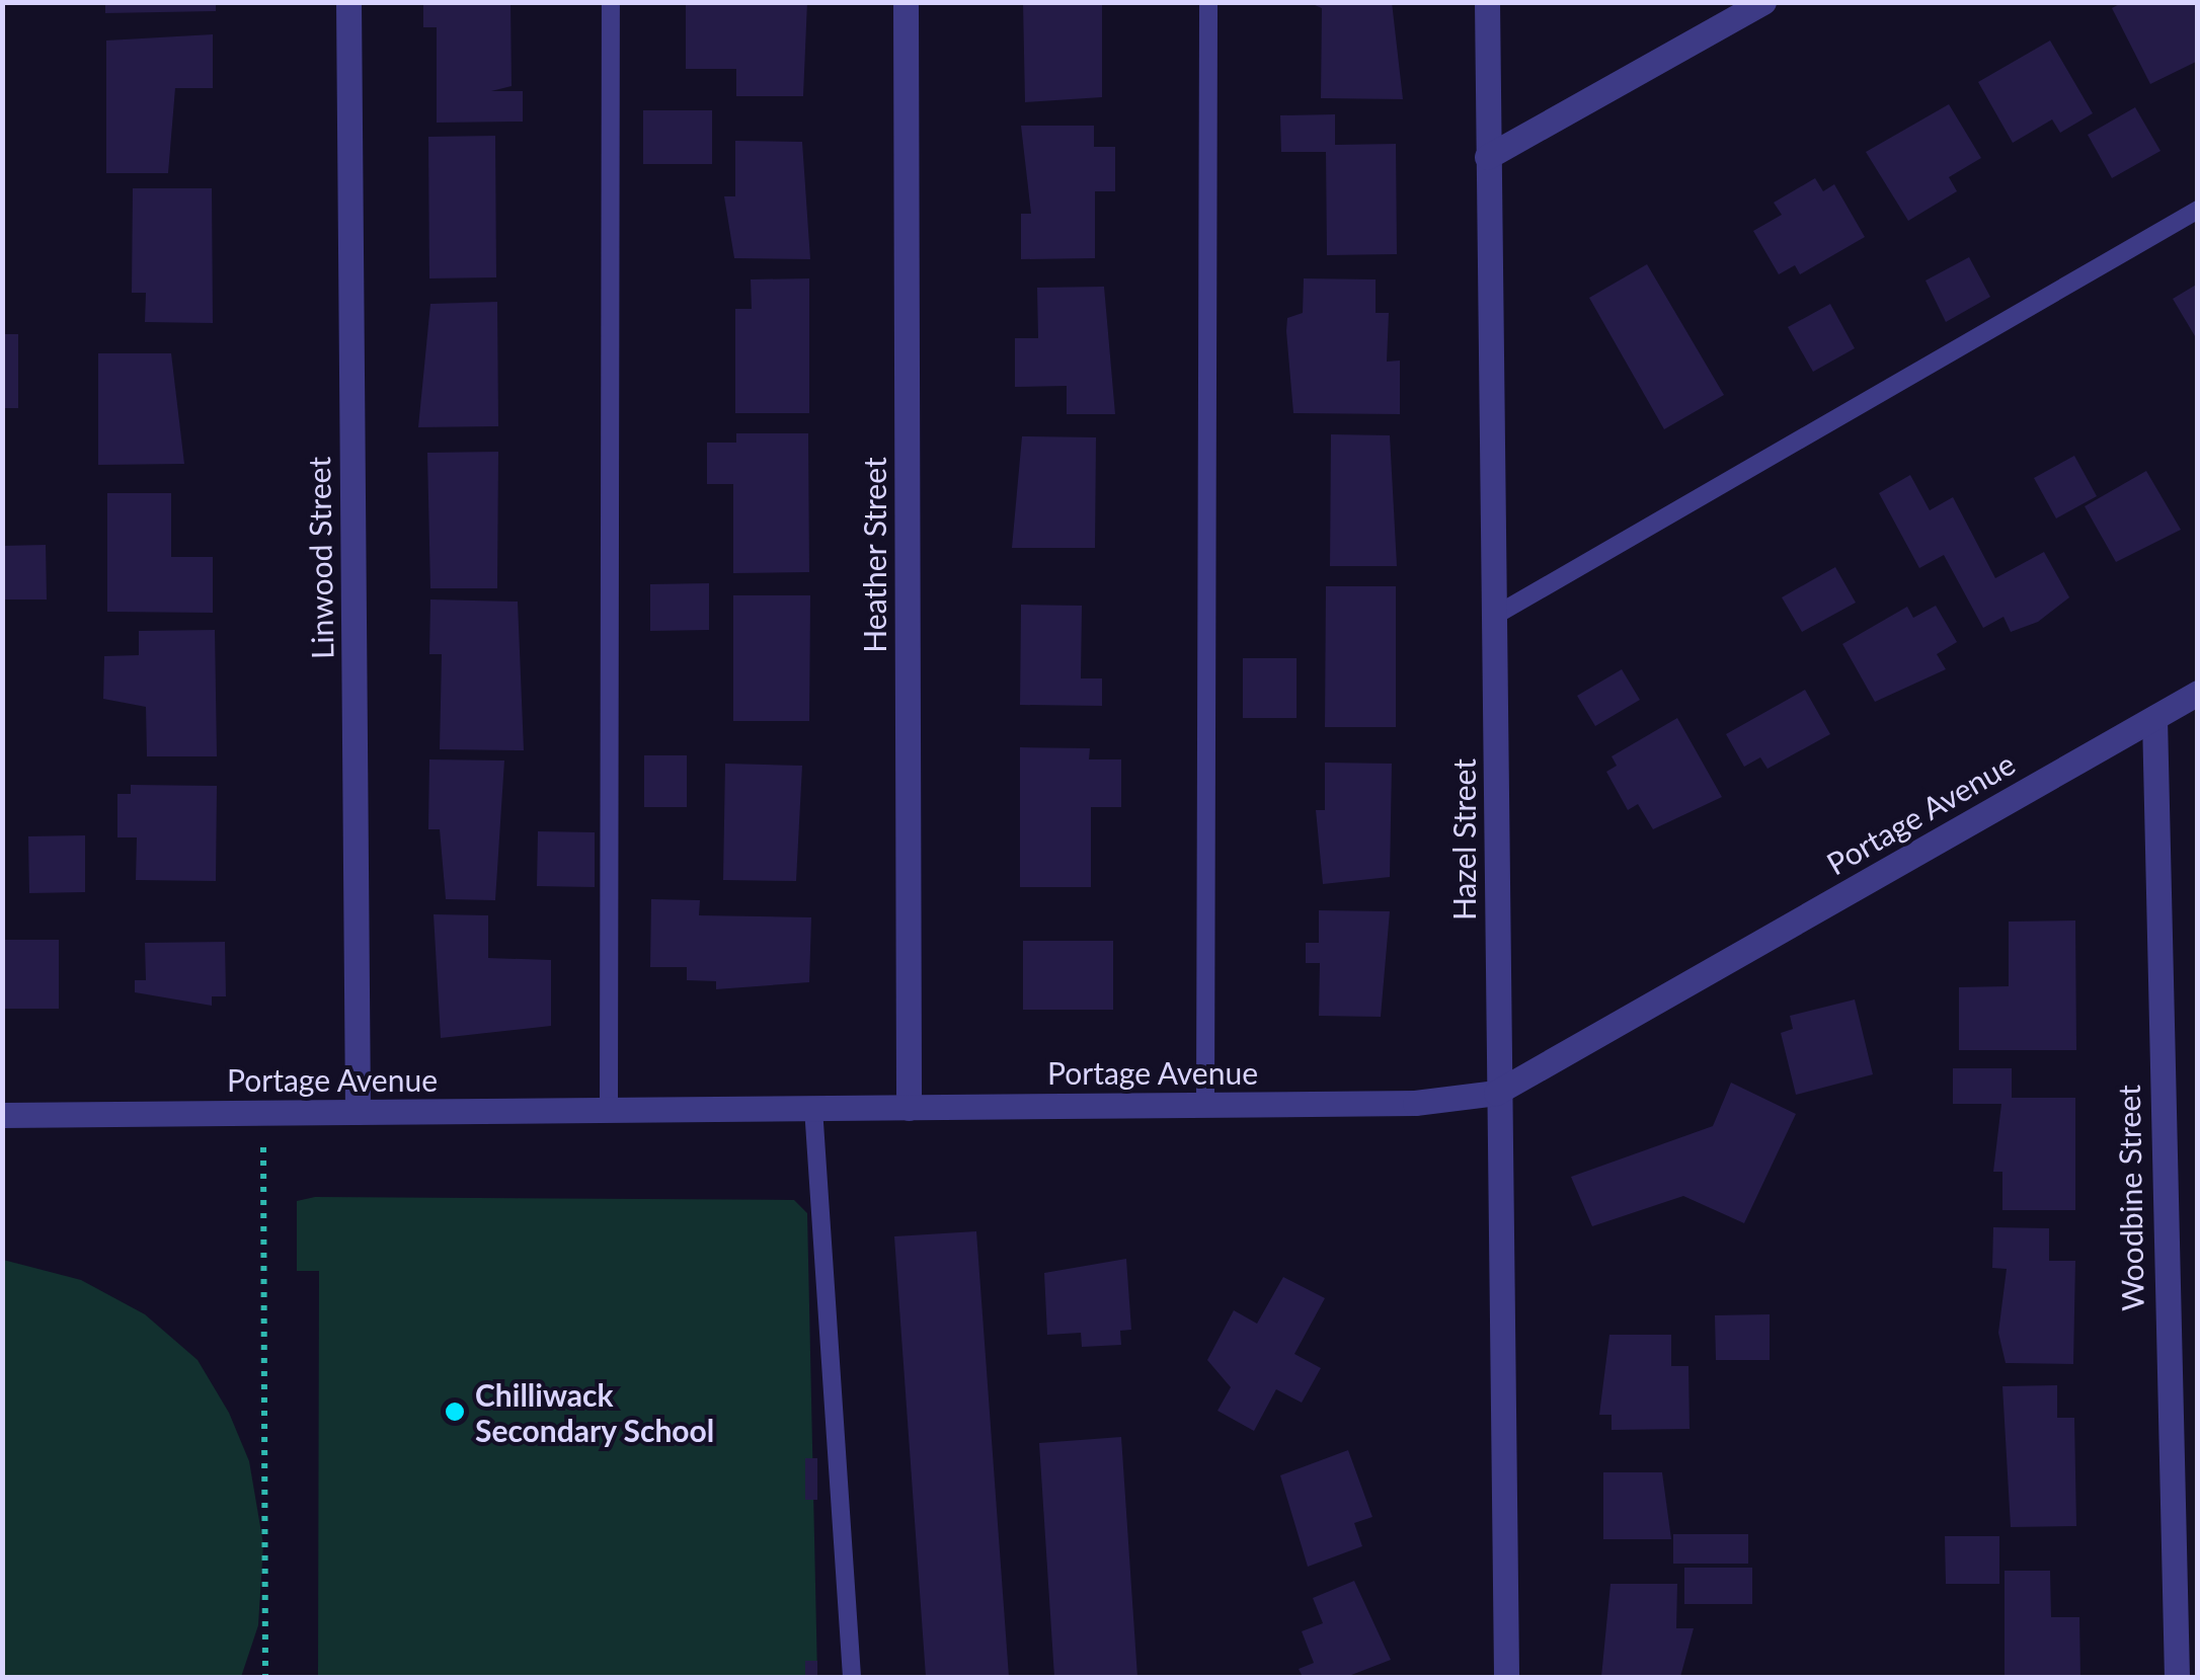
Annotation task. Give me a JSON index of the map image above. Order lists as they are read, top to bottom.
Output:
{
  "streets": {
    "street": [
      "Heather Street",
      "Linwood Street",
      "Portage Avenue",
      "Hazel Street",
      "Woodbine Street"
    ]
  },
  "crossings": [
    ["Heather Street", "Portage Avenue"],
    ["Linwood Street", "Portage Avenue"],
    ["Portage Avenue", "Hazel Street"],
    ["Portage Avenue", "Woodbine Street"]
  ],
  "places": ["Chilliwack Secondary School"]
}
